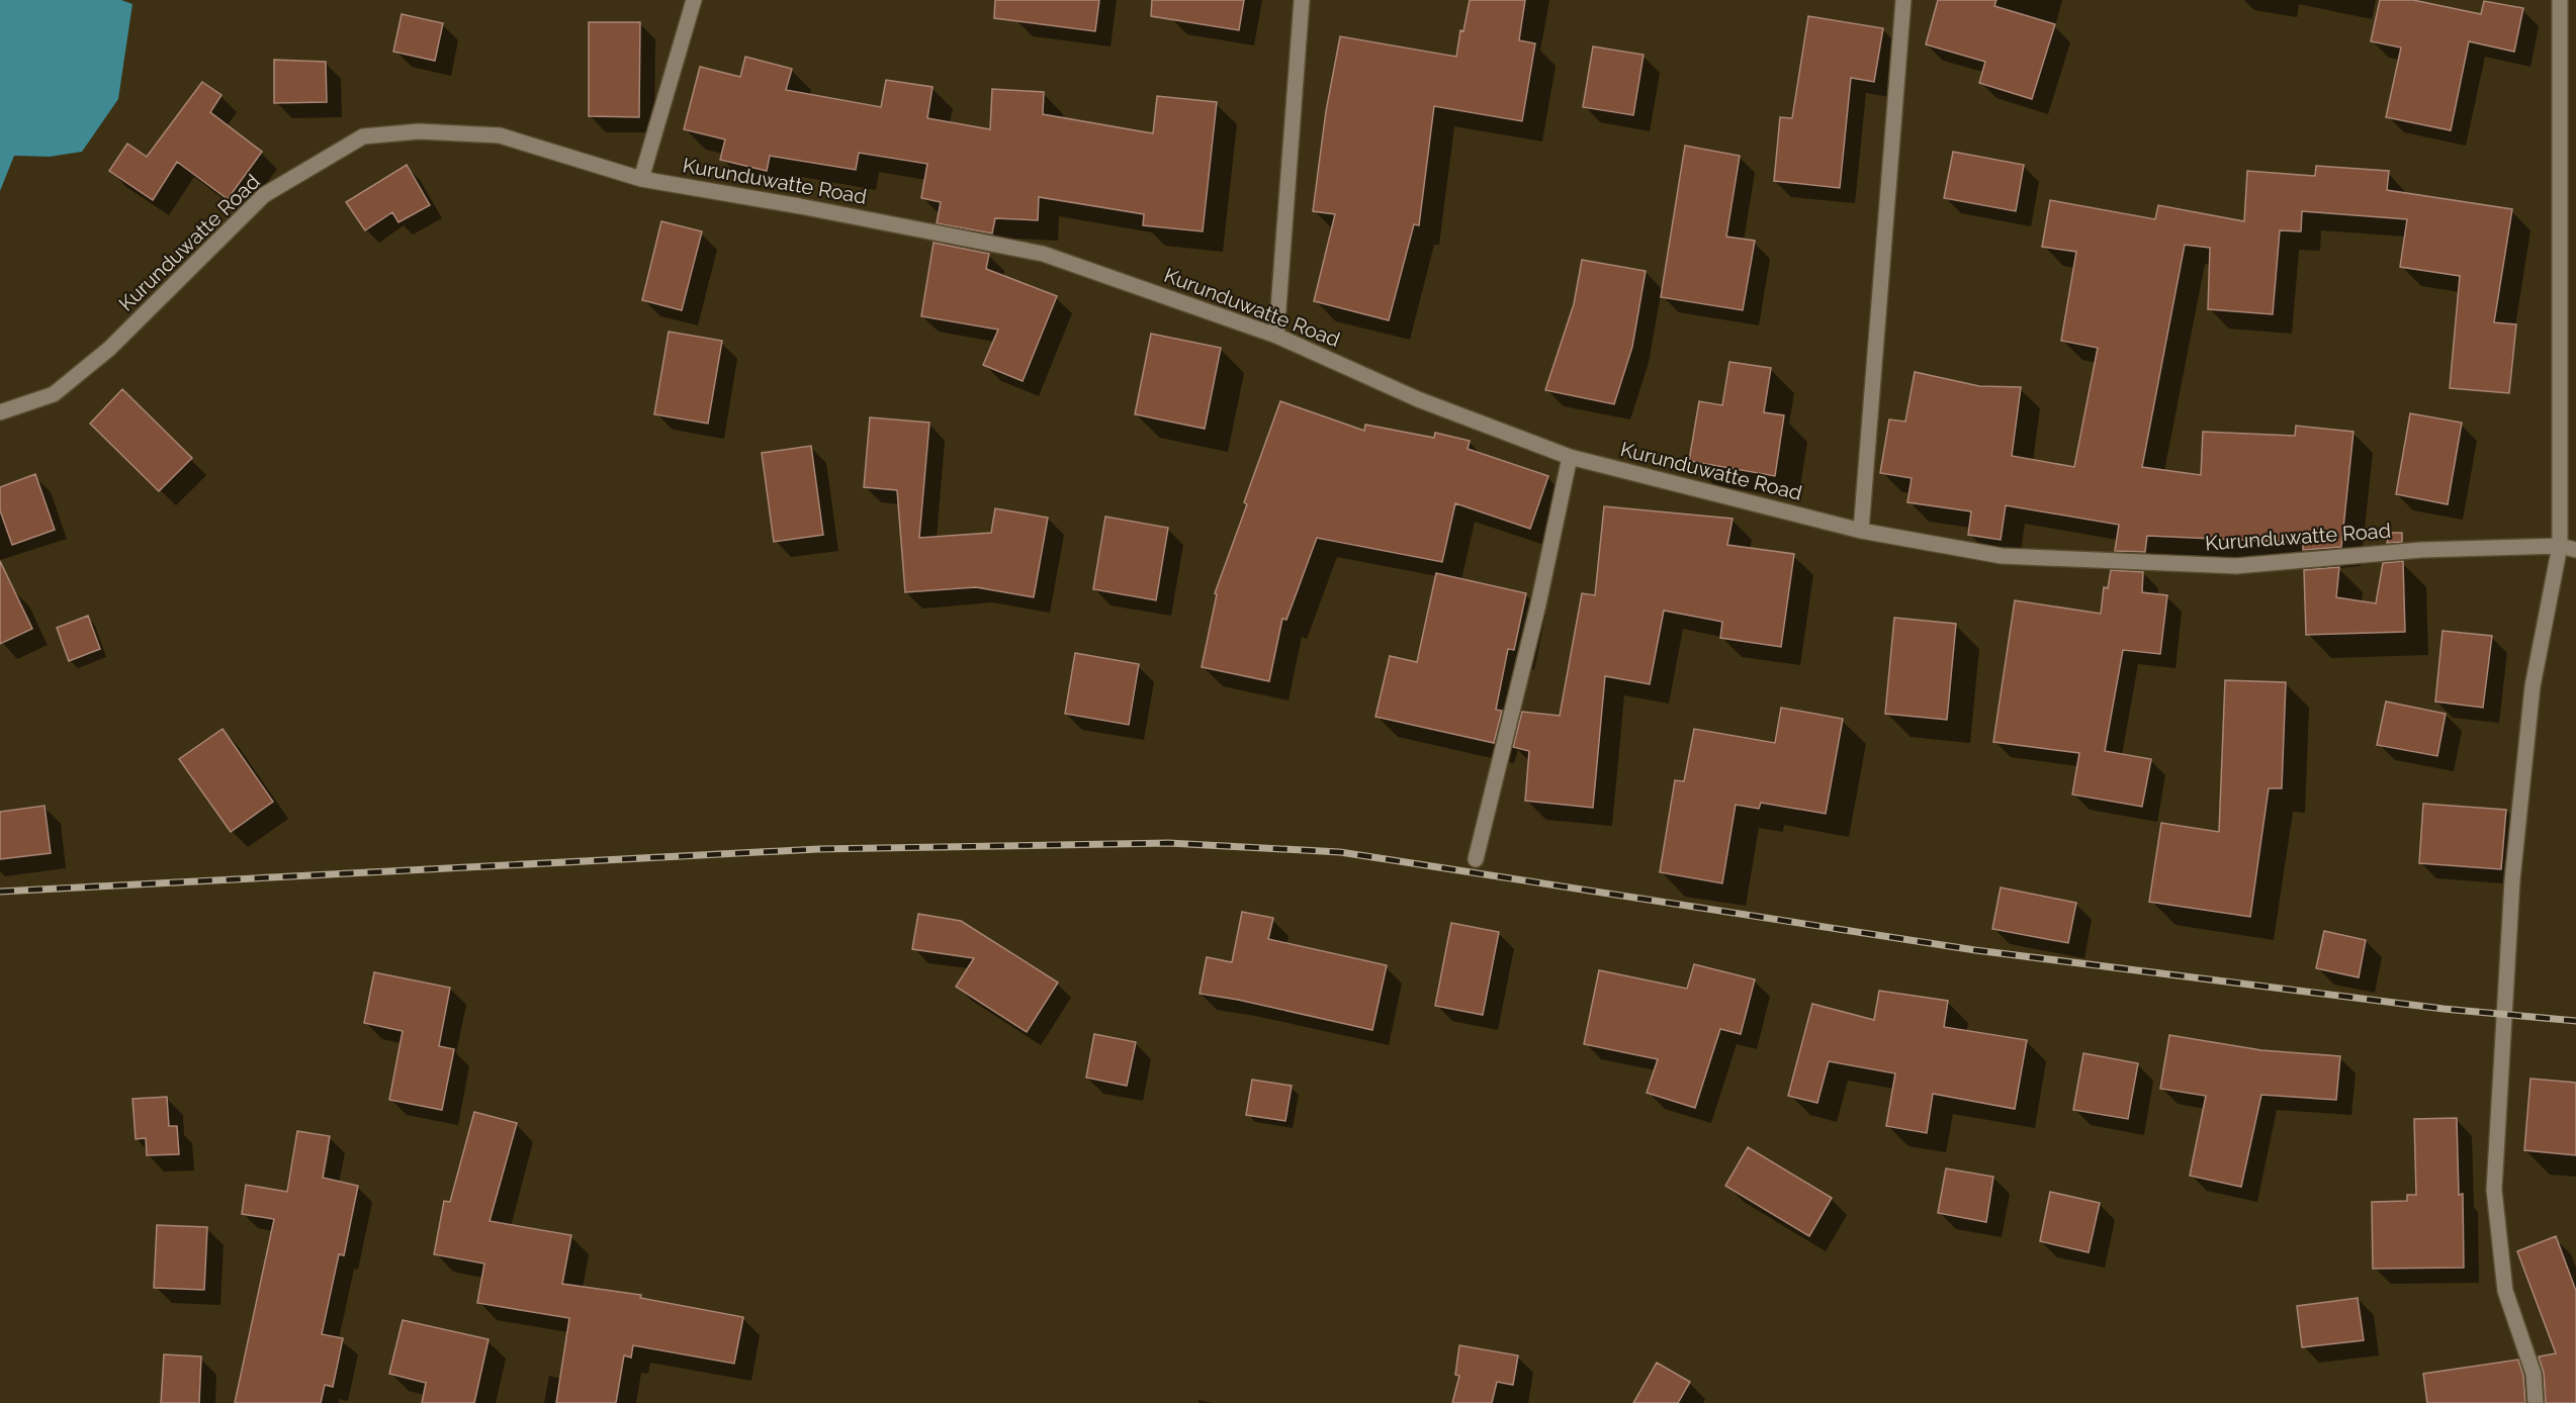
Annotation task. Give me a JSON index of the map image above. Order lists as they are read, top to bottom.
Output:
{
  "streets": {
    "street": ["Kurunduwatte Road"]
  }
}
